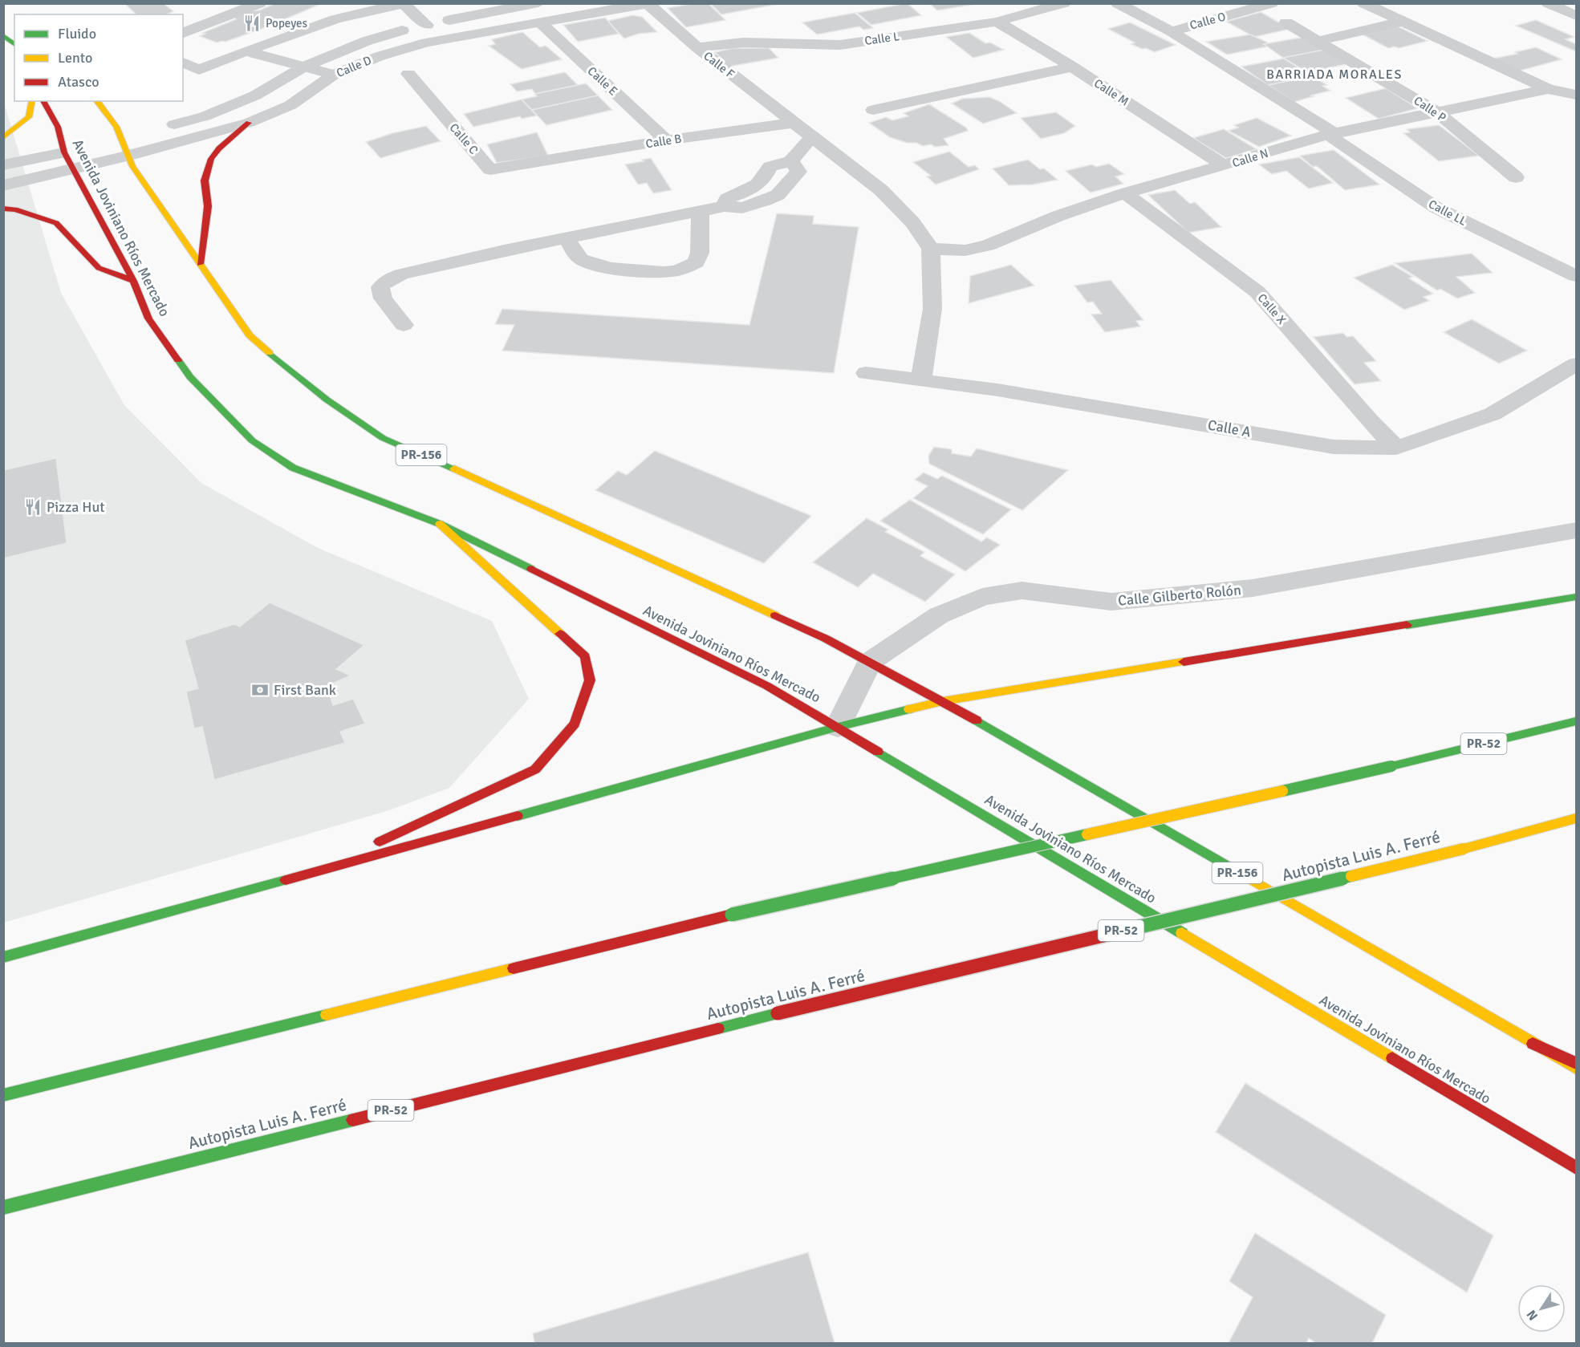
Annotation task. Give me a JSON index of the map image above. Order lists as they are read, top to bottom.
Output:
{
  "streets": {
    "main road": [
      "Avenida Joviniano Ríos Mercado",
      "PR-156",
      "PR-52",
      "Autopista Luis A. Ferré"
    ],
    "street": [
      "Calle O",
      "Calle L",
      "Calle F",
      "Calle D",
      "Calle E",
      "Calle M",
      "Calle P",
      "Calle C",
      "Calle B",
      "Calle N",
      "Calle LL",
      "Calle X",
      "Calle A",
      "Calle Gilberto Rolón"
    ]
  },
  "crossings": [
    ["Calle O", "Calle LL"],
    ["Calle L", "Calle F"],
    ["Calle L", "Calle M"],
    ["Calle F", "Calle D"],
    ["Calle F", "Calle B"],
    ["Calle F", "Calle N"],
    ["Calle D", "Calle E"],
    ["Calle D", "Avenida Joviniano Ríos Mercado"],
    ["Calle D", "PR-156"],
    ["Calle E", "Calle B"],
    ["Calle M", "Calle N"],
    ["Calle P", "Calle N"],
    ["Calle C", "Calle B"],
    ["Calle N", "Calle LL"],
    ["Calle N", "Calle X"],
    ["Avenida Joviniano Ríos Mercado", "Calle Gilberto Rolón"],
    ["Calle X", "Calle A"],
    ["PR-156", "Calle Gilberto Rolón"]
  ],
  "districts": ["BARRIADA MORALES"],
  "places": {
    "restaurant": ["Popeyes", "Pizza Hut"],
    "bank": ["First Bank"]
  },
  "legend": ["Fluido", "Lento", "Atasco"],
  "north": "bottom left"
}
